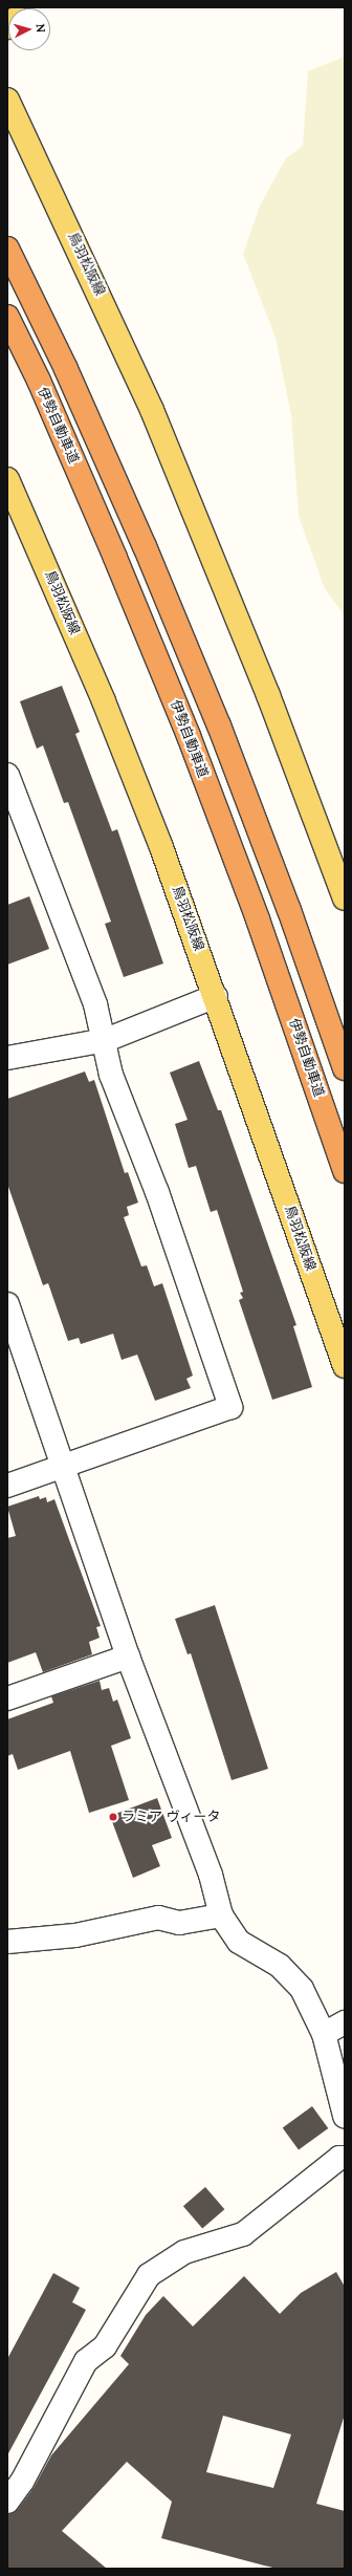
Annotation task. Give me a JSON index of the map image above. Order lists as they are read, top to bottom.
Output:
{
  "streets": {
    "highway": ["伊勢自動車道"],
    "main road": ["鳥羽松阪線"]
  },
  "places": ["ラミア ヴィータ"],
  "north": "right"
}
